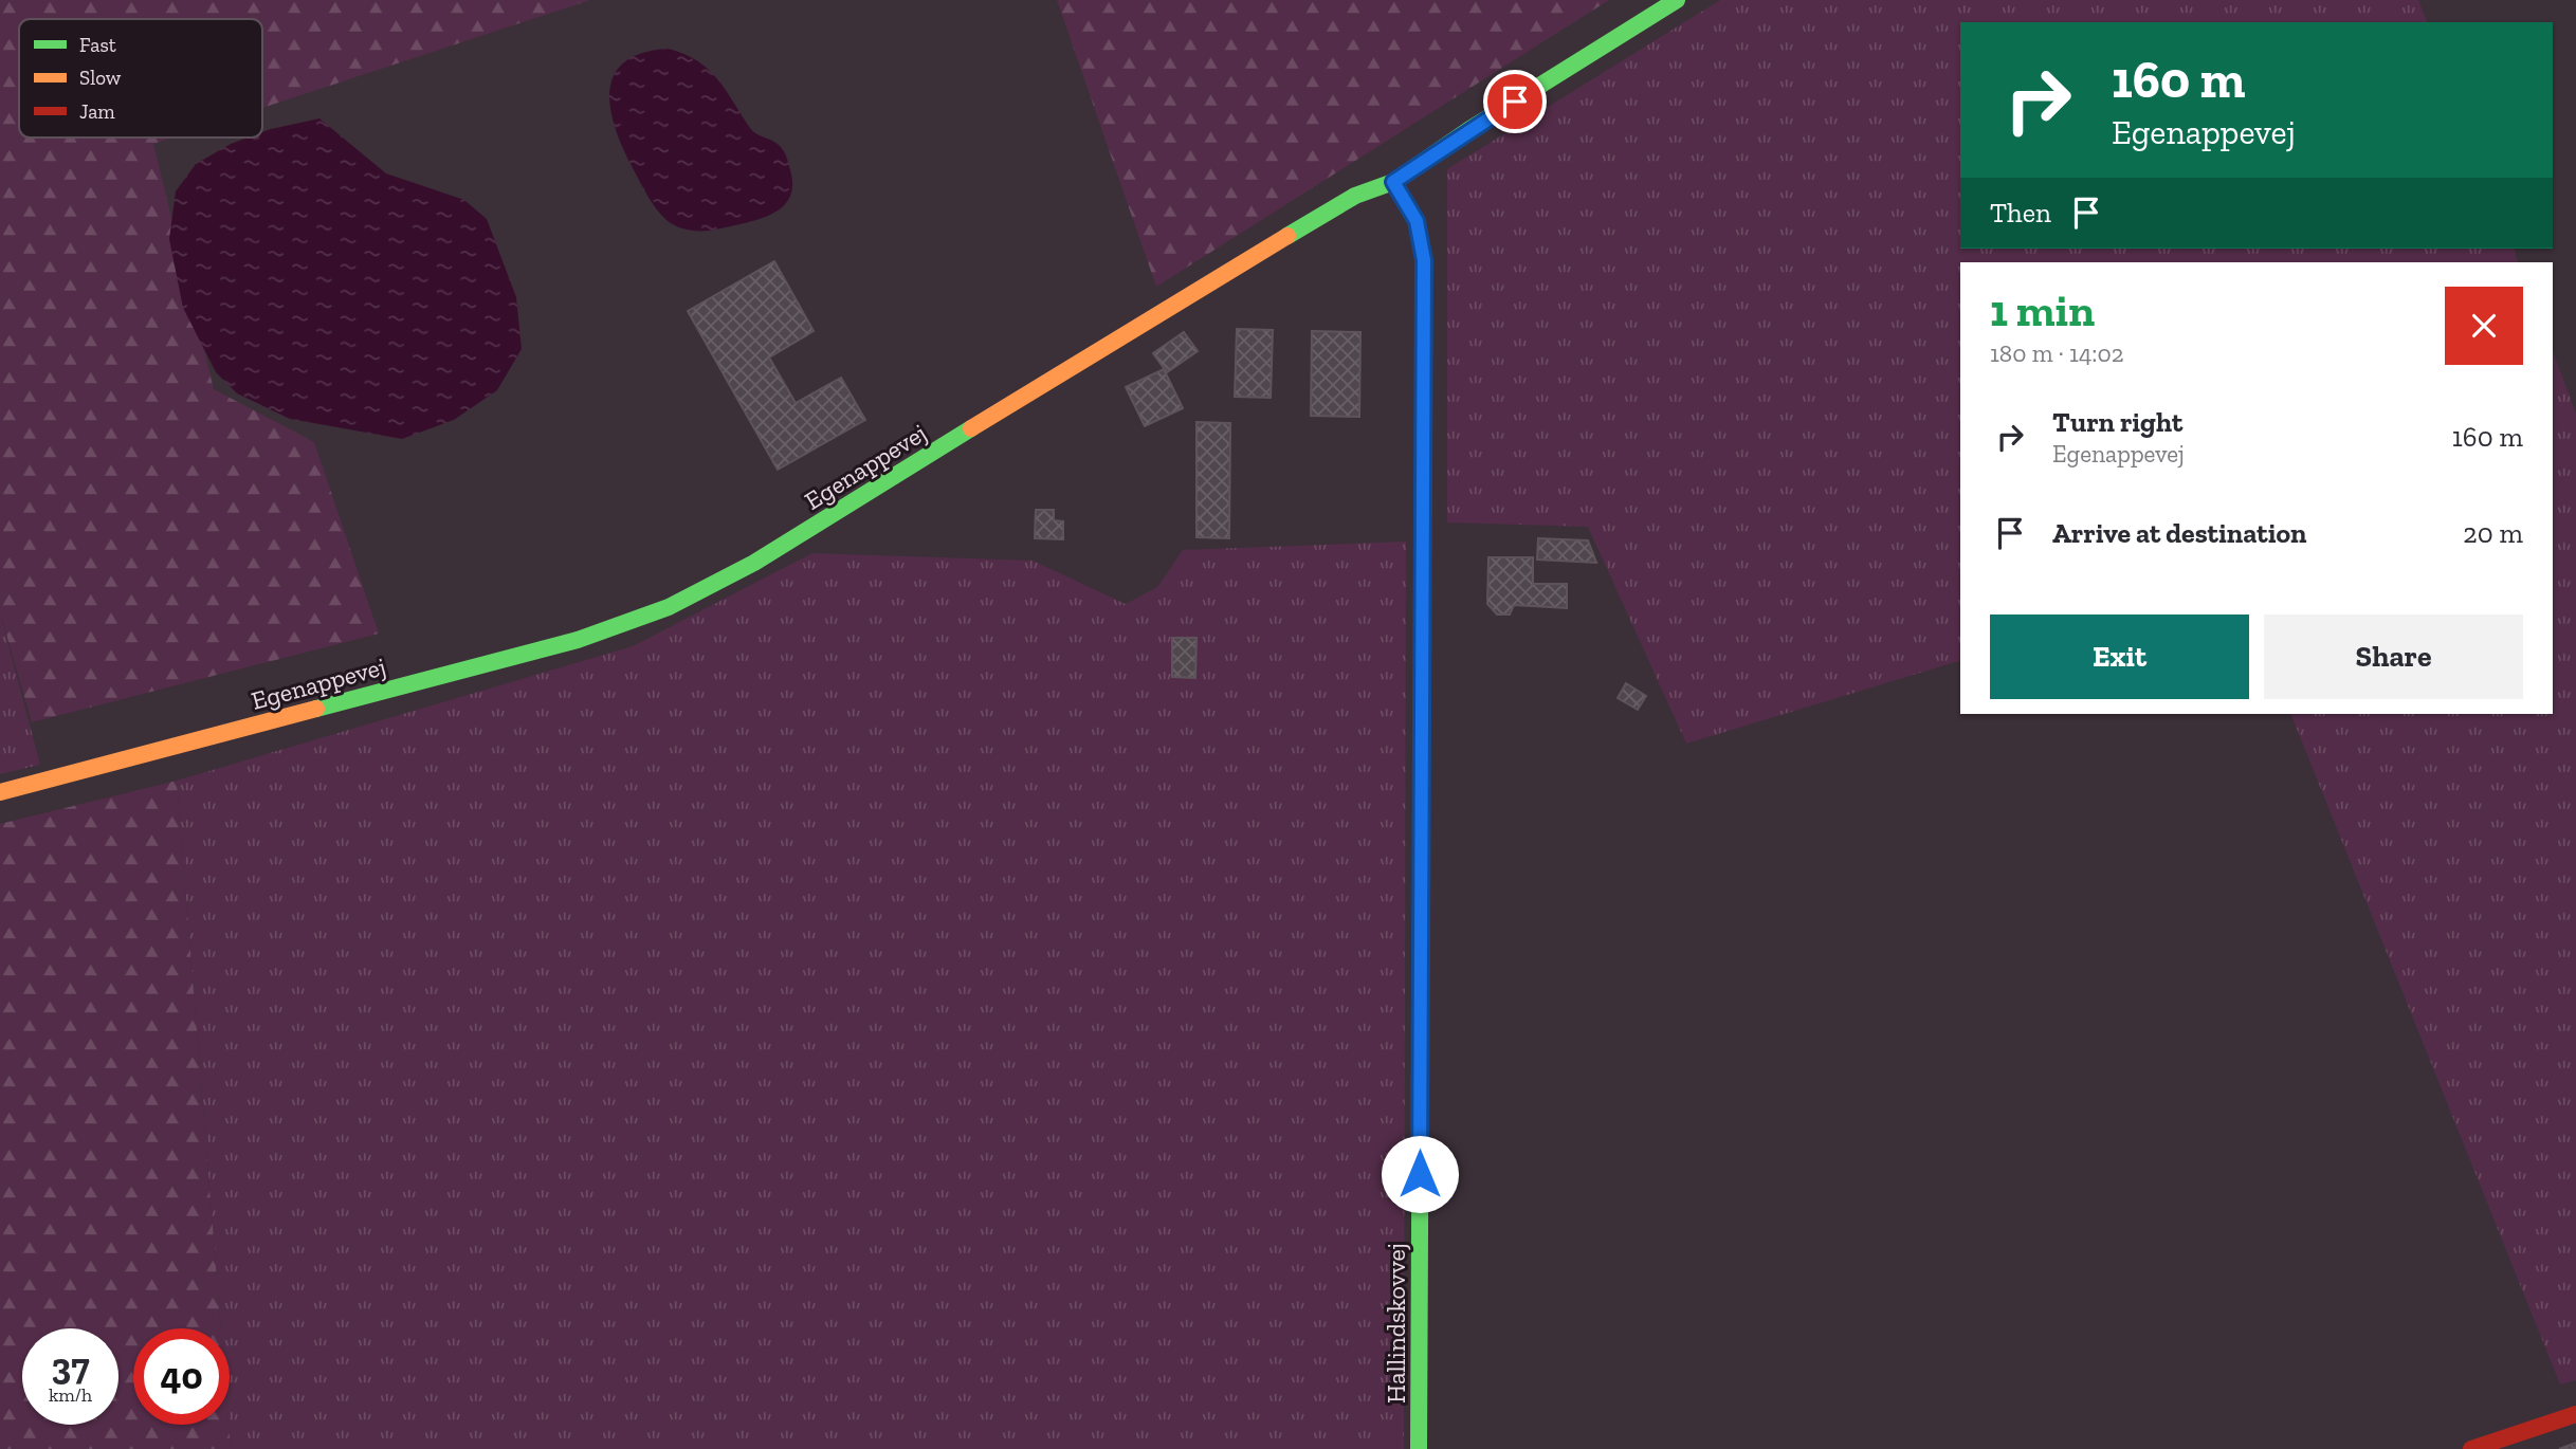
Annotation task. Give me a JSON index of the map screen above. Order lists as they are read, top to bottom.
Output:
{
  "streets": {
    "street": ["Egenappevej", "Hallindskovvej"]
  },
  "crossings": [
    ["Egenappevej", "Hallindskovvej"]
  ],
  "legend": ["Fast", "Slow", "Jam"],
  "page": {
    "turn": ["160 m", "Egenappevej"],
    "then": "Then",
    "heading": ["1 min", "180 m · 14:02"],
    "list": [
      {
        "name": "Turn right",
        "note": "Egenappevej",
        "value": "160 m"
      },
      {
        "name": "Arrive at destination",
        "value": "20 m"
      }
    ],
    "buttons": ["Exit", "Share"],
    "speed": "37 km/h",
    "limit": "40"
  }
}
